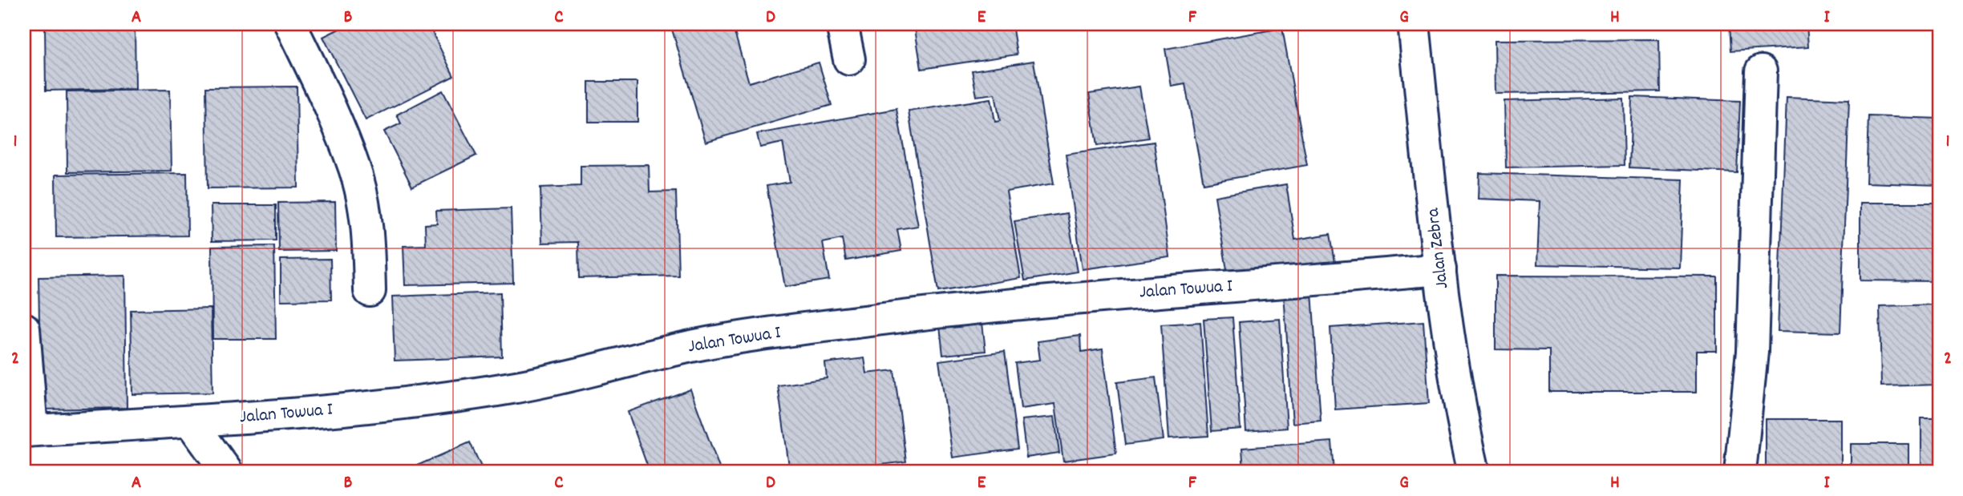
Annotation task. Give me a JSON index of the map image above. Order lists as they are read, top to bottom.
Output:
{
  "streets": {
    "street": ["Jalan Zebra", "Jalan Towua I"]
  },
  "crossings": [
    ["Jalan Zebra", "Jalan Towua I"]
  ],
  "grid": {
    "columns": [
      "A",
      "B",
      "C",
      "D",
      "E",
      "F",
      "G",
      "H",
      "I"
    ],
    "rows": ["1", "2"]
  }
}
